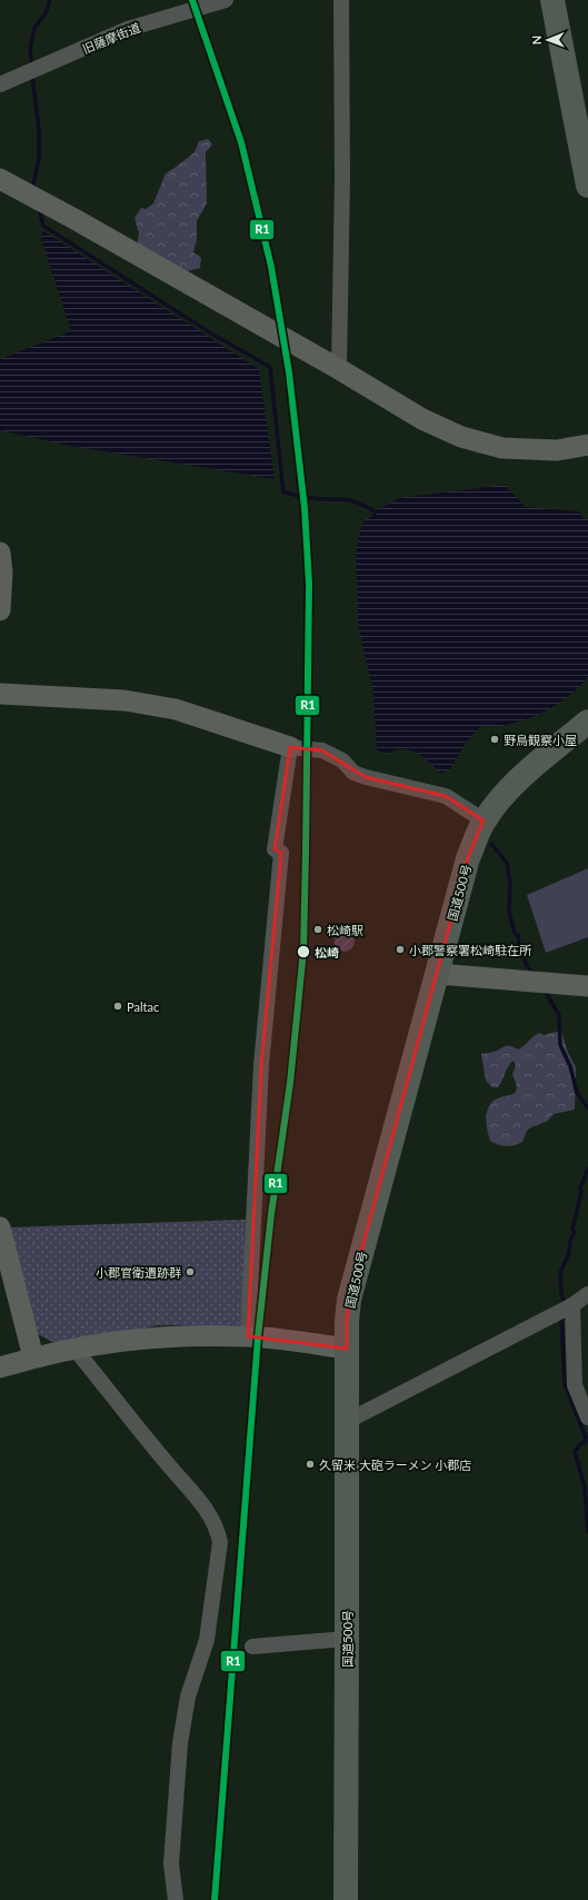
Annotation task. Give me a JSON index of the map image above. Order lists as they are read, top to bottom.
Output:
{
  "streets": {
    "highway": ["国道500号"],
    "street": ["旧薩摩街道"]
  },
  "places": [
    "野鳥観察小屋",
    "松崎駅",
    "小郡警察署松崎駐在所",
    "松崎",
    "Paltac",
    "小郡官衛遺跡群",
    "久留米 大砲ラーメン 小郡店"
  ],
  "lines": ["transit line R1"],
  "north": "left"
}
